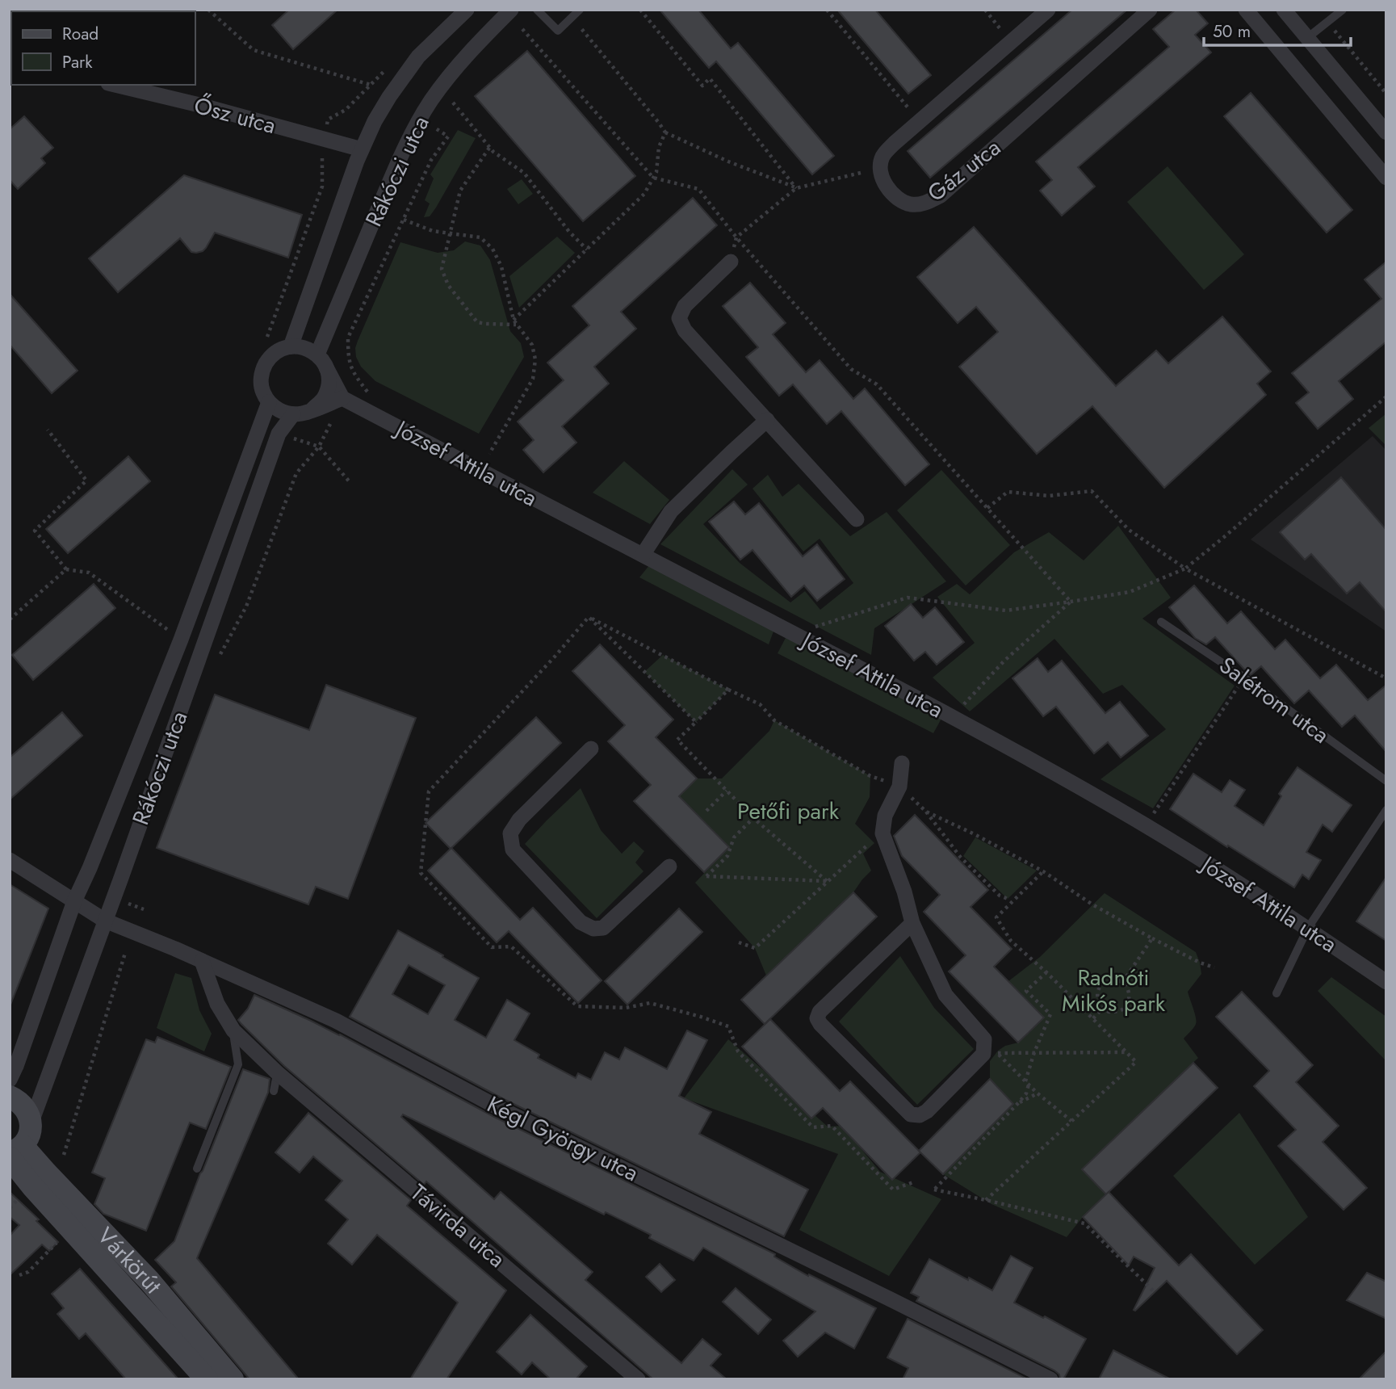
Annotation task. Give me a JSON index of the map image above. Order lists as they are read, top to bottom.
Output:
{
  "streets": {
    "street": [
      "Ősz utca",
      "Gáz utca",
      "Rákóczi utca",
      "József Attila utca",
      "Kégl György utca",
      "Távirda utca",
      "Várkörút"
    ],
    "lane": ["Salétrom utca"]
  },
  "crossings": [
    ["Ősz utca", "Rákóczi utca"],
    ["Rákóczi utca", "Kégl György utca"],
    ["Kégl György utca", "Távirda utca"]
  ],
  "parks": ["Petőfi park", "Radnóti Mikós park"],
  "legend": ["Road", "Park"],
  "scale_bar": "50 m"
}
